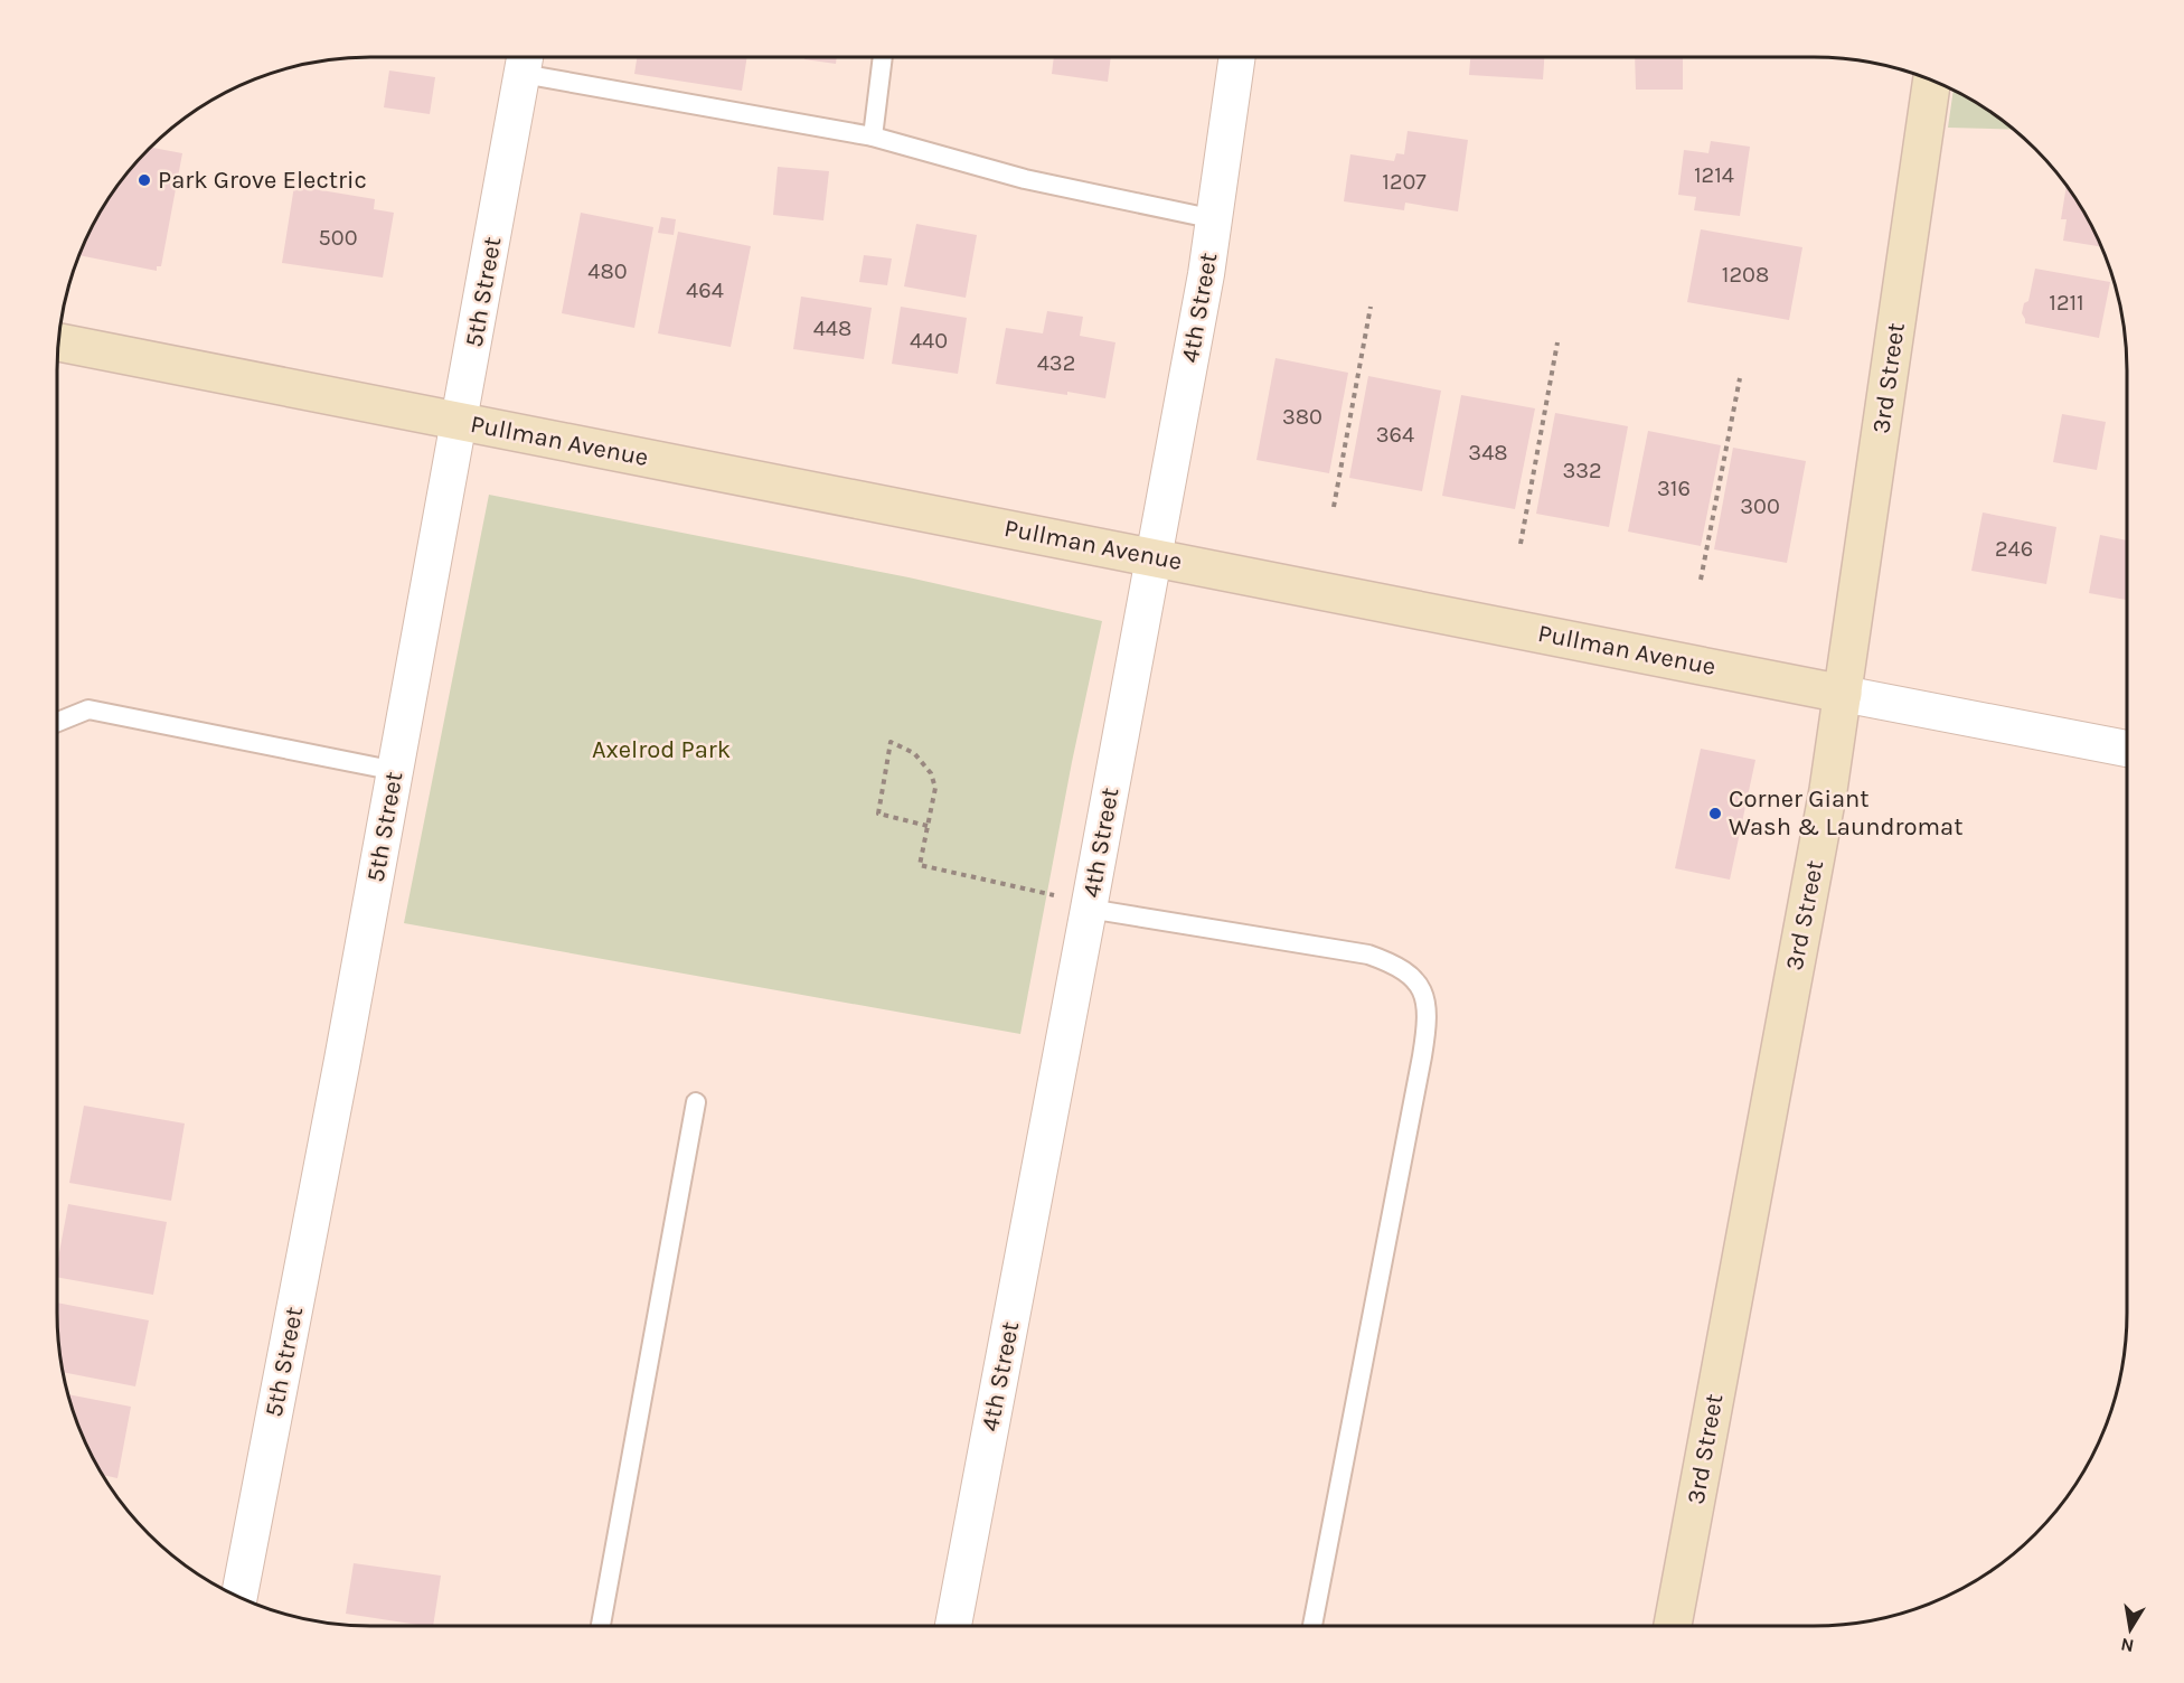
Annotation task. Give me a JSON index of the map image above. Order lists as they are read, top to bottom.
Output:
{
  "streets": {
    "street": [
      "5th Street",
      "4th Street",
      "3rd Street",
      "Pullman Avenue"
    ]
  },
  "crossings": [
    ["5th Street", "Pullman Avenue"],
    ["4th Street", "Pullman Avenue"],
    ["3rd Street", "Pullman Avenue"]
  ],
  "parks": ["Axelrod Park"],
  "places": ["Park Grove Electric", "Corner Giant Wash & Laundromat"],
  "house_numbers": [
    "1214",
    "1207",
    "500",
    "480",
    "1208",
    "464",
    "1211",
    "448",
    "440",
    "432",
    "380",
    "364",
    "348",
    "332",
    "316",
    "300",
    "246"
  ],
  "north": "bottom"
}
